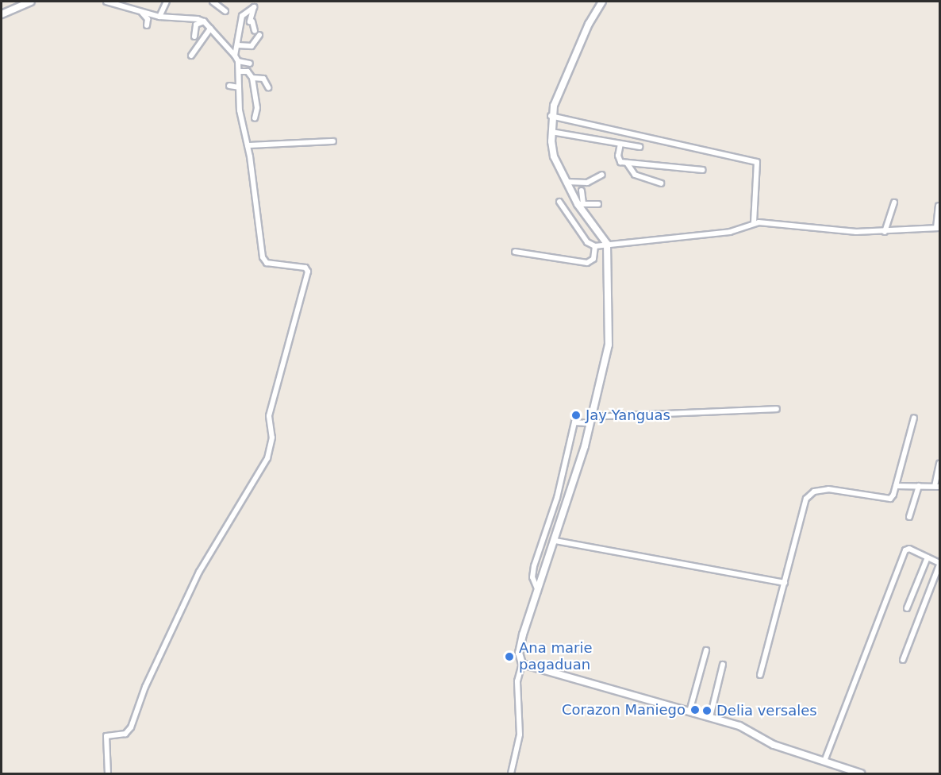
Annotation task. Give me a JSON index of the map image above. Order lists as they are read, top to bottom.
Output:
{
  "places": [
    "Jay Yanguas",
    "Ana marie pagaduan",
    "Corazon Maniego",
    "Delia versales"
  ]
}
